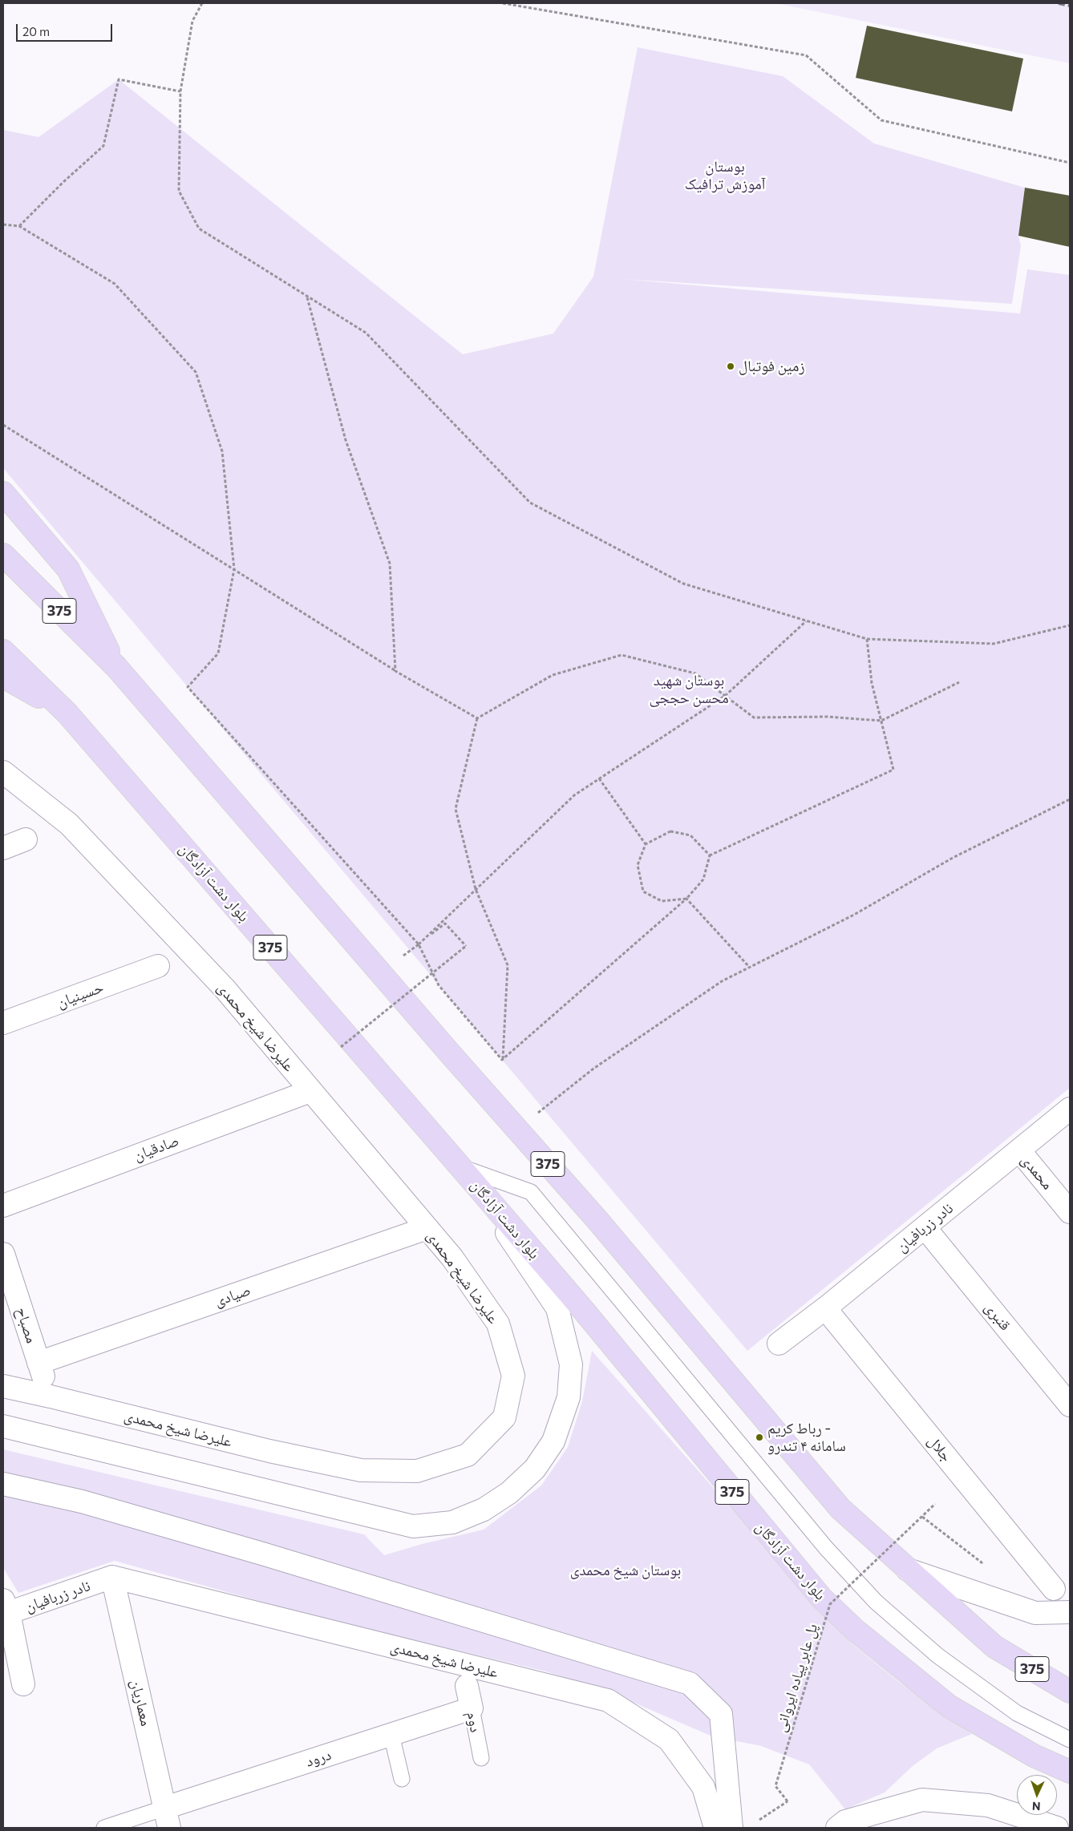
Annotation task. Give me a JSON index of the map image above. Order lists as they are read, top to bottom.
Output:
{
  "streets": {
    "main road": ["375", "بلوار دشت آزادگان"],
    "street": [
      "حسینیان",
      "علیرضا شیخ محمدی",
      "صادقیان",
      "محمدی",
      "نادر زربافیان",
      "صیادی",
      "قنبری",
      "مصباح",
      "جلال",
      "معماریان",
      "دوم",
      "درود"
    ],
    "path": ["پل عابر پیاده ایروانی"]
  },
  "crossings": [
    ["علیرضا شیخ محمدی", "صادقیان"],
    ["علیرضا شیخ محمدی", "نادر زربافیان"],
    ["علیرضا شیخ محمدی", "صیادی"],
    ["علیرضا شیخ محمدی", "مصباح"],
    ["علیرضا شیخ محمدی", "معماریان"],
    ["محمدی", "نادر زربافیان"],
    ["نادر زربافیان", "قنبری"],
    ["نادر زربافیان", "جلال"],
    ["نادر زربافیان", "معماریان"],
    ["صیادی", "مصباح"],
    ["معماریان", "درود"],
    ["دوم", "درود"]
  ],
  "parks": ["بوستان آموزش ترافیک", "بوستان شهید محسن حججی", "بوستان شیخ محمدی"],
  "places": ["زمین فوتبال", "رباط کریم - سامانه ۴ تندرو"],
  "scale_bar": "20 m",
  "north": "bottom"
}
